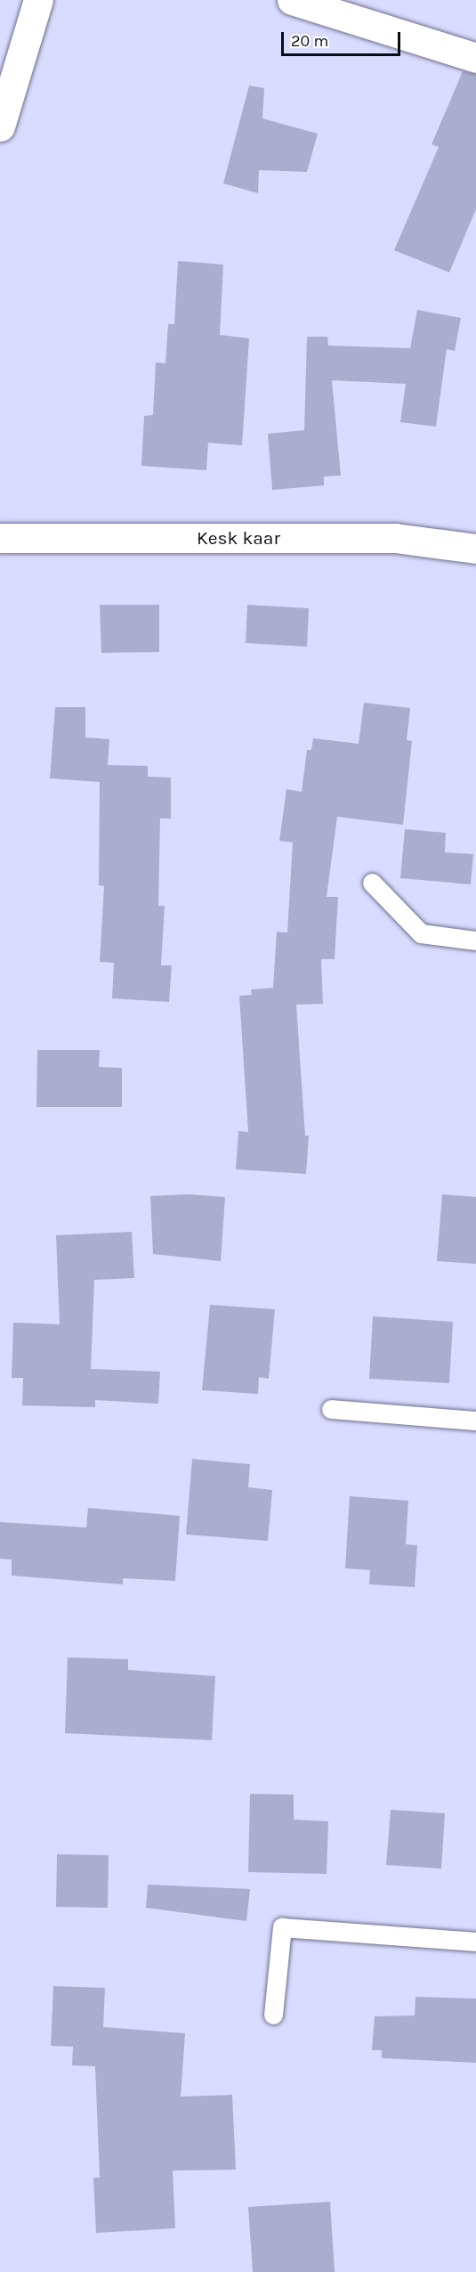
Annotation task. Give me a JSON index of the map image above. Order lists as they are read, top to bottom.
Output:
{
  "streets": {
    "street": ["Kesk kaar"]
  },
  "scale_bar": "20 m"
}
